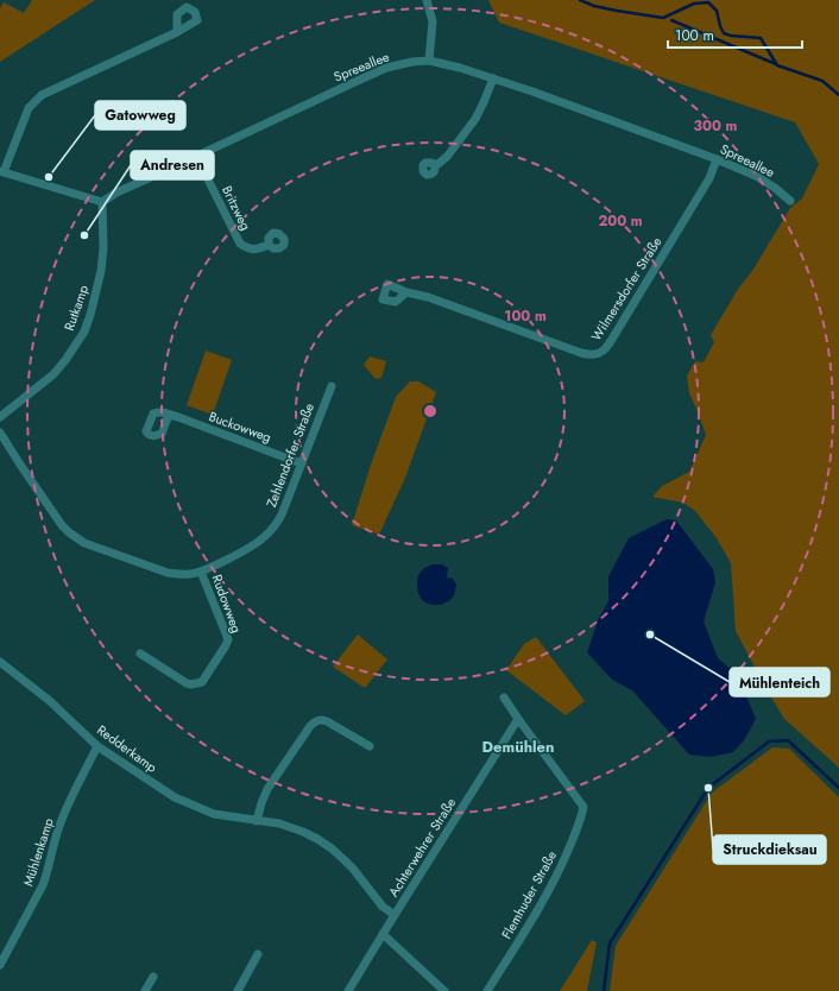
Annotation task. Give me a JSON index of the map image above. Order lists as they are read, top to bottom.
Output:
{
  "streets": {
    "street": [
      "Spreeallee",
      "Britzweg",
      "Wilmersdorfer Straße",
      "Rutkamp",
      "Buckowweg",
      "Zehlendorfer Straße",
      "Rudowweg",
      "Redderkamp",
      "Achterwehrer Straße",
      "Mühlenkamp",
      "Flemhuder Straße"
    ]
  },
  "crossings": [
    ["Spreeallee", "Britzweg"],
    ["Spreeallee", "Wilmersdorfer Straße"],
    ["Spreeallee", "Rutkamp"],
    ["Buckowweg", "Zehlendorfer Straße"],
    ["Zehlendorfer Straße", "Rudowweg"],
    ["Redderkamp", "Achterwehrer Straße"],
    ["Redderkamp", "Mühlenkamp"],
    ["Achterwehrer Straße", "Flemhuder Straße"]
  ],
  "districts": ["Demühlen"],
  "places": [
    "Gatowweg",
    "Andresen",
    "Mühlenteich",
    "Struckdieksau"
  ],
  "scale_bar": "100 m",
  "rings": ["300 m", "200 m", "100 m"]
}
